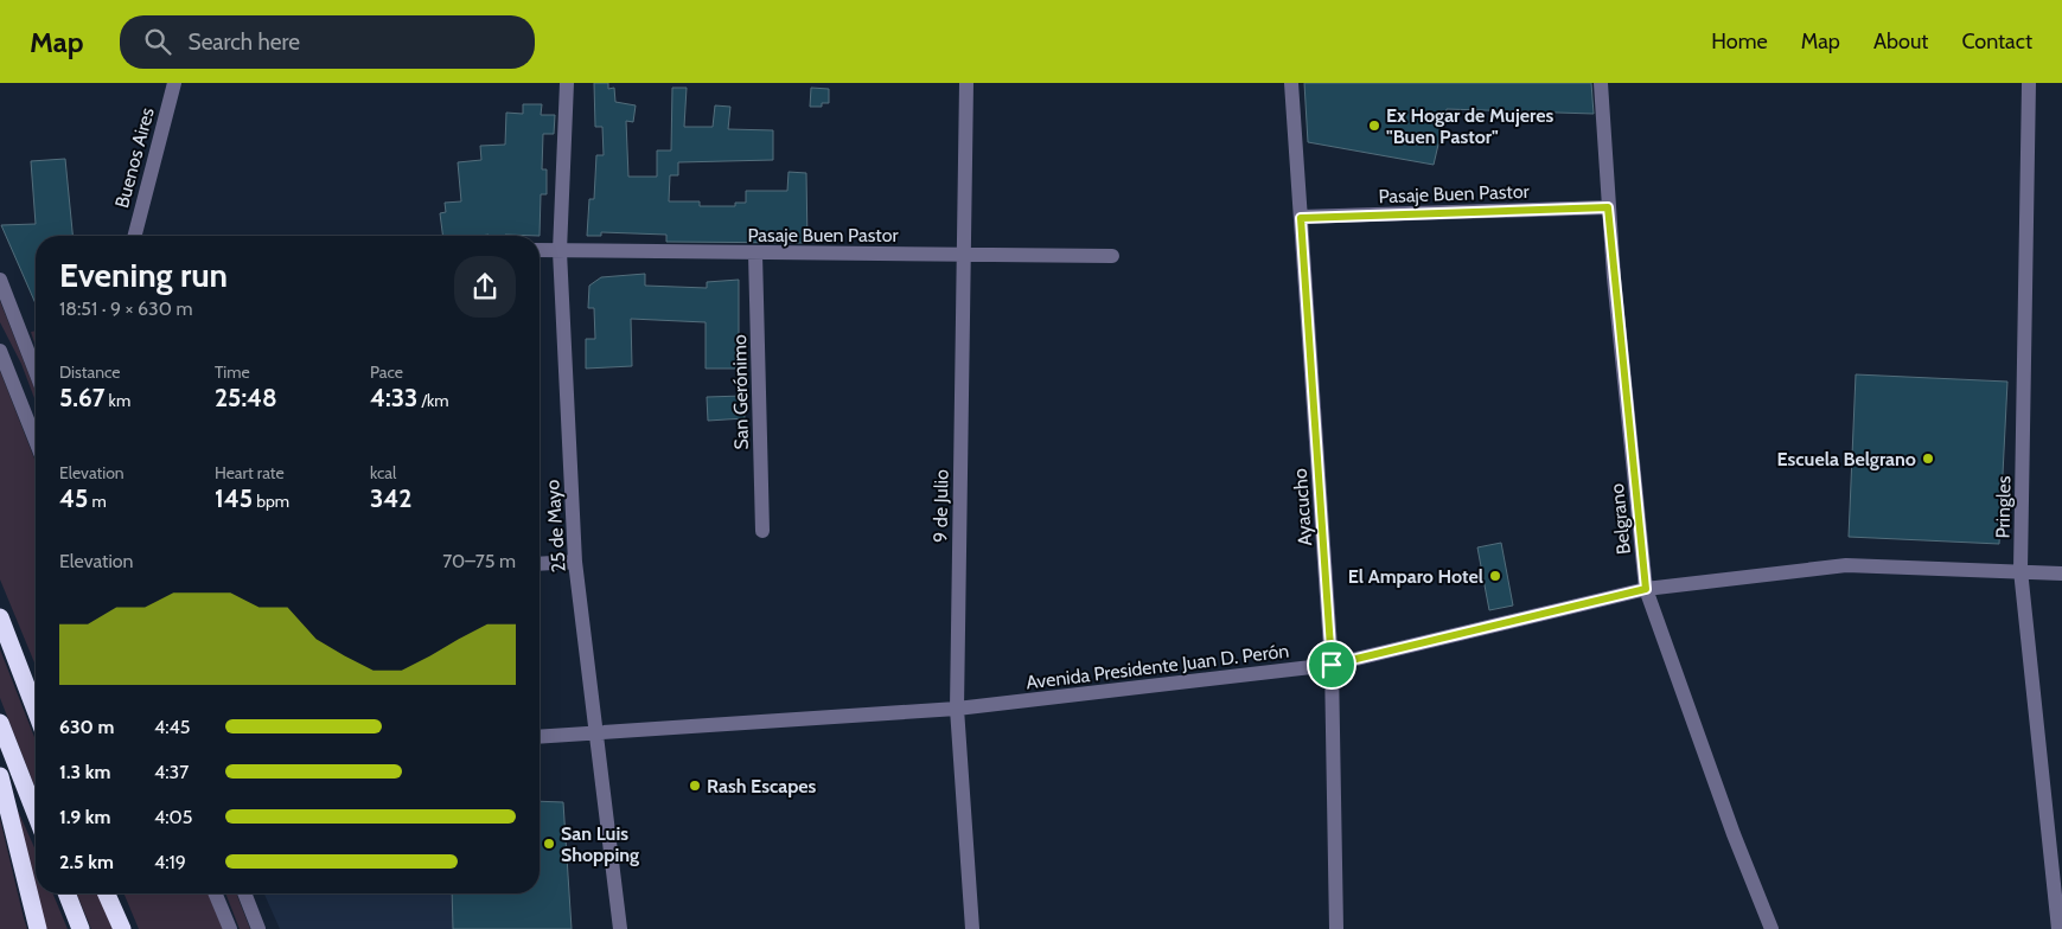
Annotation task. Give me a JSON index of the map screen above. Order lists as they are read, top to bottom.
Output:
{
  "streets": {
    "street": [
      "Buenos Aires",
      "Pasaje Buen Pastor",
      "San Gerónimo",
      "9 de Julio",
      "Ayacucho",
      "Pringles",
      "Belgrano",
      "25 de Mayo",
      "Avenida Presidente Juan D. Perón"
    ]
  },
  "crossings": [
    ["Pasaje Buen Pastor", "San Gerónimo"],
    ["Pasaje Buen Pastor", "9 de Julio"],
    ["Pasaje Buen Pastor", "Ayacucho"],
    ["Pasaje Buen Pastor", "Belgrano"],
    ["Pasaje Buen Pastor", "25 de Mayo"],
    ["9 de Julio", "Avenida Presidente Juan D. Perón"],
    ["Ayacucho", "Avenida Presidente Juan D. Perón"],
    ["Pringles", "Avenida Presidente Juan D. Perón"],
    ["Belgrano", "Avenida Presidente Juan D. Perón"],
    ["25 de Mayo", "Avenida Presidente Juan D. Perón"]
  ],
  "places": [
    "Ex Hogar de Mujeres \"Buen Pastor\"",
    "Escuela Belgrano",
    "El Amparo Hotel",
    "Rash Escapes",
    "San Luis Shopping"
  ],
  "page": {
    "header": "Map",
    "search": "Search here",
    "nav": [
      "Home",
      "Map",
      "About",
      "Contact"
    ],
    "heading": ["Evening run", "18:51 · 9 × 630 m"],
    "stats": [
      ["Distance", "5.67 km"],
      ["Time", "25:48"],
      ["Pace", "4:33 /km"],
      ["Elevation", "45 m"],
      ["Heart rate", "145 bpm"],
      ["kcal", "342"]
    ],
    "chart": ["Elevation", "70–75 m"],
    "list": [
      {
        "name": "630 m",
        "note": "4:45"
      },
      {
        "name": "1.3 km",
        "note": "4:37"
      },
      {
        "name": "1.9 km",
        "note": "4:05"
      },
      {
        "name": "2.5 km",
        "note": "4:19"
      }
    ]
  }
}
